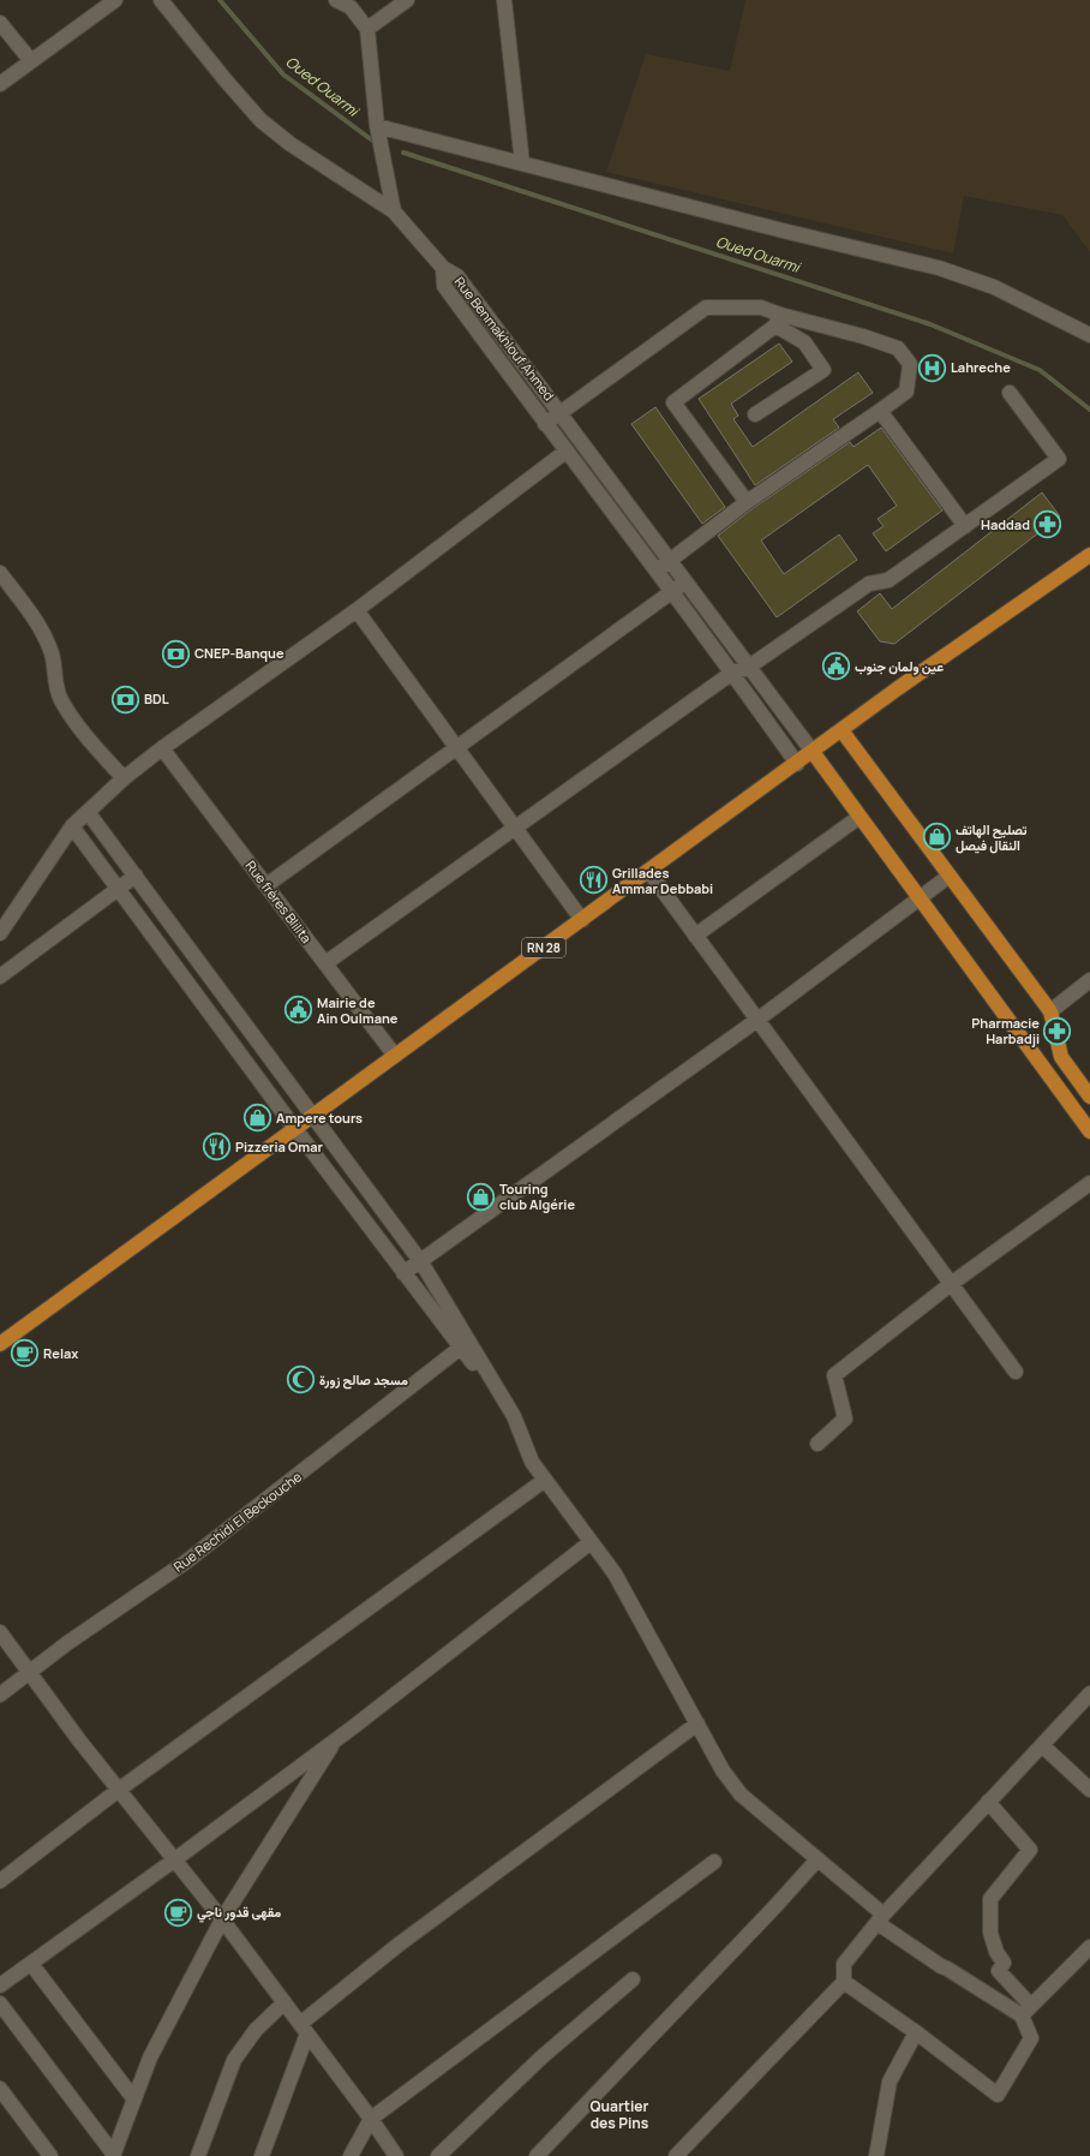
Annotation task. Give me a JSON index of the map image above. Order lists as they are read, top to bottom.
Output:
{
  "streets": {
    "main road": ["RN 28"],
    "street": ["Rue Benmakhlouf Ahmed", "Rue frères Blilita", "Rue Rechidi El Beckouche"]
  },
  "crossings": [
    ["Rue Benmakhlouf Ahmed", "RN 28"],
    ["Rue frères Blilita", "RN 28"]
  ],
  "districts": ["Quartier des Pins"],
  "water": ["Oued Ouarmi"],
  "places": {
    "hospital": ["Lahreche"],
    "pharmacy": ["Haddad", "Pharmacie Harbadji"],
    "bank": ["CNEP-Banque", "BDL"],
    "public building": ["عين ولمان جنوب", "Mairie de Ain Oulmane"],
    "shop": ["تصليح الهاتف النقال فيصل", "Ampere tours", "Touring club Algérie"],
    "restaurant": ["Grillades Ammar Debbabi", "Pizzeria Omar"],
    "cafe": ["Relax", "مقهى قدور ناجي"],
    "mosque": ["مسجد صالح زورة"]
  }
}
